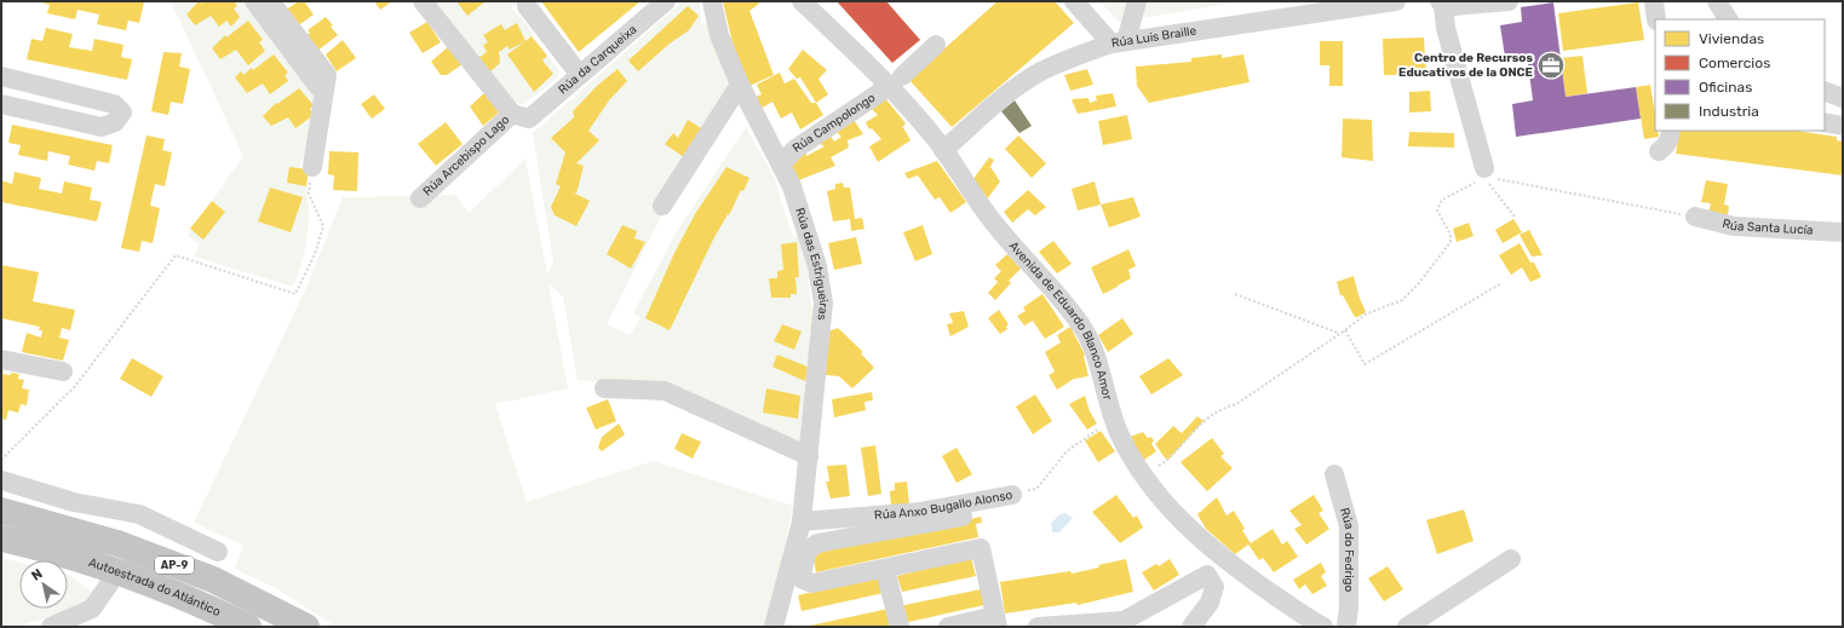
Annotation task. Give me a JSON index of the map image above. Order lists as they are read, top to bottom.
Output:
{
  "streets": {
    "highway": ["AP-9", "Autoestrada do Atlántico"],
    "street": [
      "Rúa Luis Braille",
      "Rúa da Carqueixa",
      "Rúa Campolongo",
      "Rúa Arcebispo Lago",
      "Rúa Santa Lucía",
      "Rúa das Estrigueiras",
      "Avenida de Eduardo Blanco Amor",
      "Rúa Anxo Bugallo Alonso",
      "Rúa do Fedrigo"
    ]
  },
  "crossings": [
    ["Rúa Luis Braille", "Avenida de Eduardo Blanco Amor"],
    ["Rúa da Carqueixa", "Rúa Arcebispo Lago"],
    ["Rúa Campolongo", "Rúa das Estrigueiras"],
    ["Rúa Campolongo", "Avenida de Eduardo Blanco Amor"],
    ["Rúa das Estrigueiras", "Rúa Anxo Bugallo Alonso"],
    ["Avenida de Eduardo Blanco Amor", "Rúa Anxo Bugallo Alonso"]
  ],
  "places": {
    "office": ["Centro de Recursos Educativos de la ONCE"]
  },
  "legend": [
    "Viviendas",
    "Comercios",
    "Oficinas",
    "Industria"
  ],
  "north": "top left"
}
